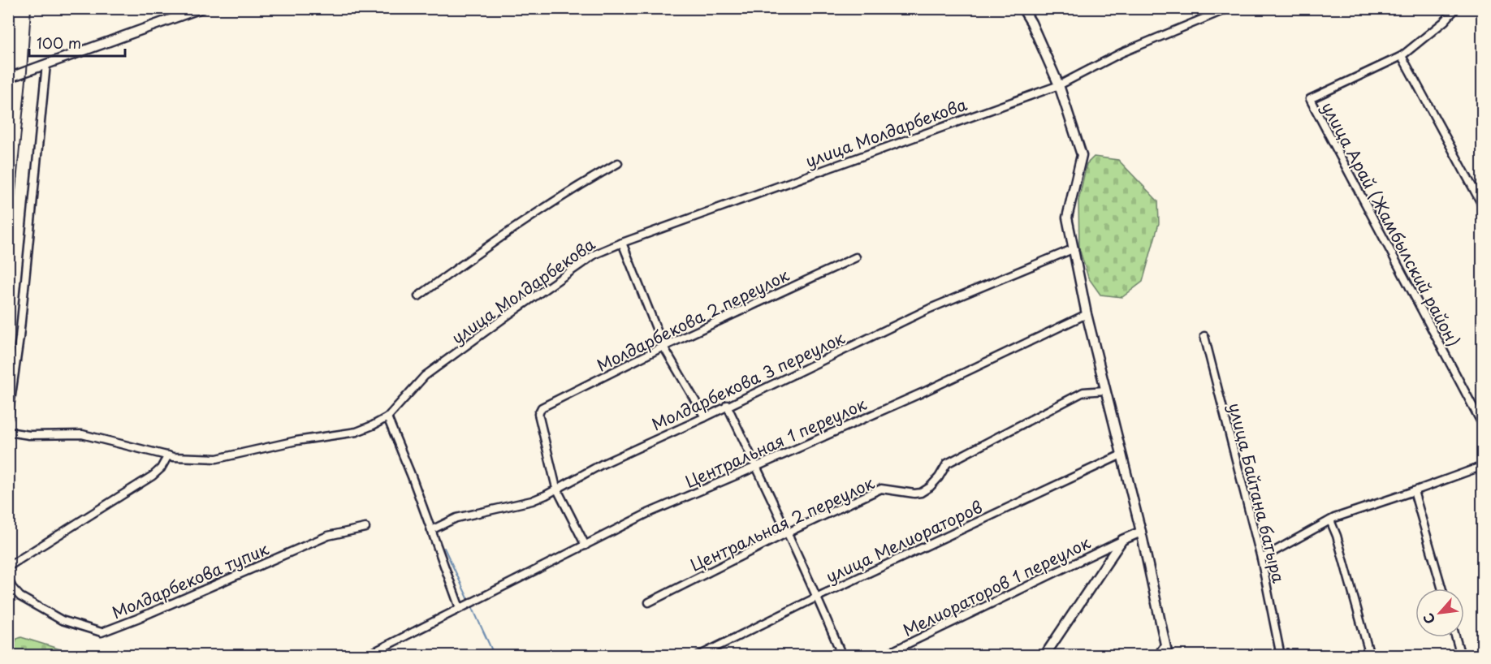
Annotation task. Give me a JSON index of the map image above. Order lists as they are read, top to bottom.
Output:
{
  "streets": {
    "street": [
      "улица Молдарбекова",
      "улица Арай (Жамбылский район)",
      "Молдарбекова 2 переулок",
      "Молдарбекова 3 переулок",
      "Центральная 1 переулок",
      "улица Байтана батыра",
      "Центральная 2 переулок",
      "улица Мелиораторов",
      "Молдарбекова тупик",
      "Мелиораторов 1 переулок"
    ]
  },
  "crossings": [
    ["Молдарбекова 2 переулок", "Молдарбекова 3 переулок"]
  ],
  "scale_bar": "100 m",
  "north": "bottom left"
}
